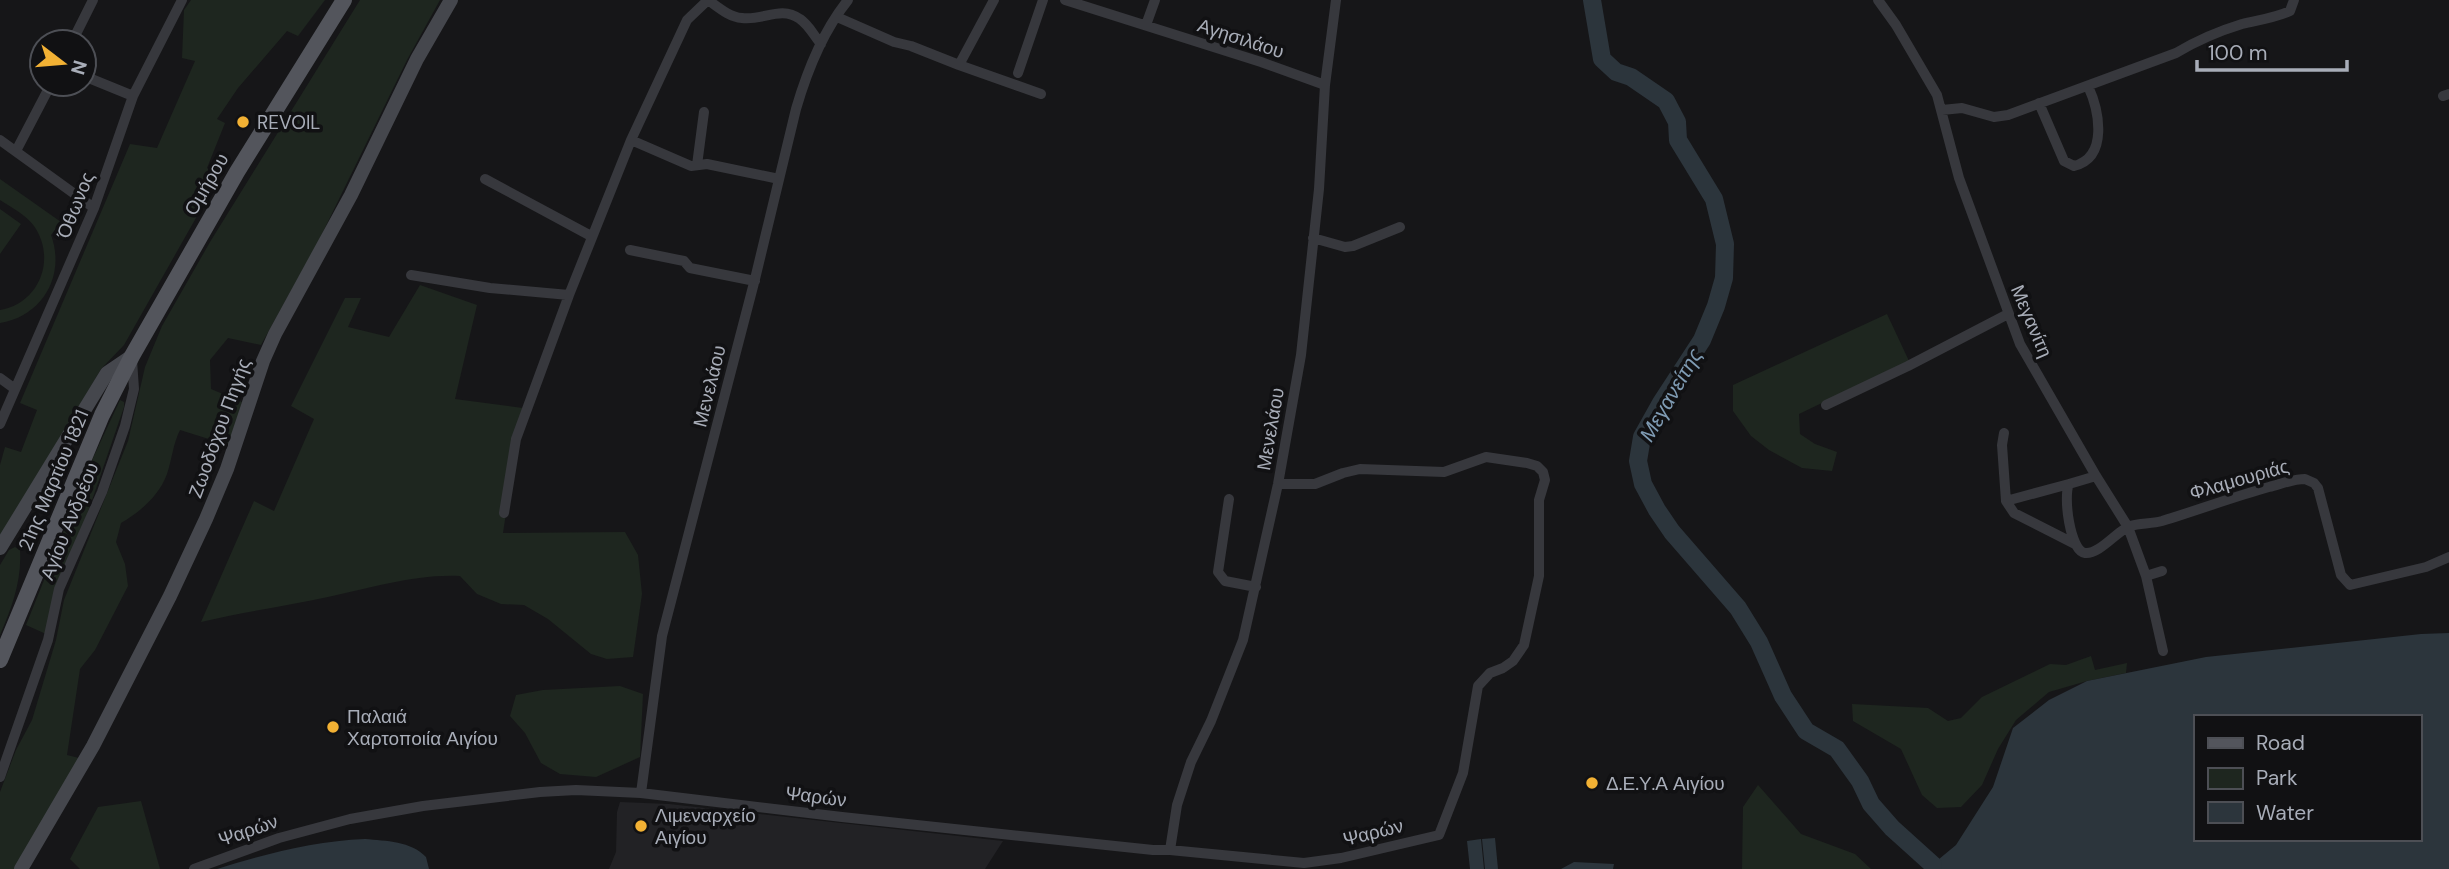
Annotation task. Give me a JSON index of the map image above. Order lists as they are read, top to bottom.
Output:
{
  "streets": {
    "main road": ["Ομήρου", "Ζωοδόχου Πηγής", "21ης Μαρτίου 1821"],
    "street": [
      "Αγησιλάου",
      "Όθωνος",
      "Μεγανίτη",
      "Μενελάου",
      "Φλαμουριάς",
      "Αγίου Ανδρέου",
      "Ψαρών"
    ]
  },
  "crossings": [
    ["Αγησιλάου", "Μενελάου"],
    ["Ομήρου", "21ης Μαρτίου 1821"],
    ["Ομήρου", "Αγίου Ανδρέου"],
    ["Μεγανίτη", "Φλαμουριάς"],
    ["Μενελάου", "Ψαρών"],
    ["21ης Μαρτίου 1821", "Αγίου Ανδρέου"]
  ],
  "water": ["Μεγανείτης"],
  "places": [
    "REVOIL",
    "Παλαιά Χαρτοποιία Αιγίου",
    "Δ.Ε.Υ.Α Αιγίου",
    "Λιμεναρχείο Αιγίου"
  ],
  "legend": ["Road", "Park", "Water"],
  "scale_bar": "100 m",
  "north": "right"
}
